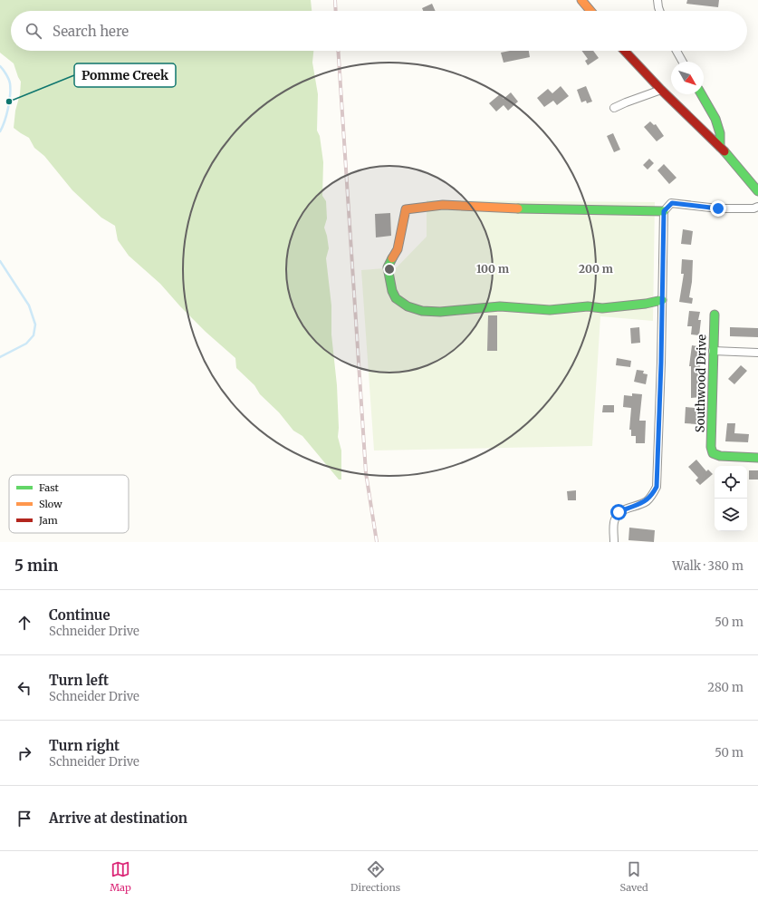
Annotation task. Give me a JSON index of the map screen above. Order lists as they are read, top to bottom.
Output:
{
  "streets": {
    "street": ["Southwood Drive"]
  },
  "places": ["Pomme Creek"],
  "legend": ["Fast", "Slow", "Jam"],
  "north": "bottom right",
  "page": {
    "search": "Search here",
    "heading": ["5 min", "Walk · 380 m"],
    "list": [
      ["Continue", "Schneider Drive", "50 m"],
      ["Turn left", "Schneider Drive", "280 m"],
      ["Turn right", "Schneider Drive", "50 m"],
      "Arrive at destination"
    ],
    "nav": ["Map", "Directions", "Saved"]
  },
  "rings": ["100 m", "200 m"]
}
